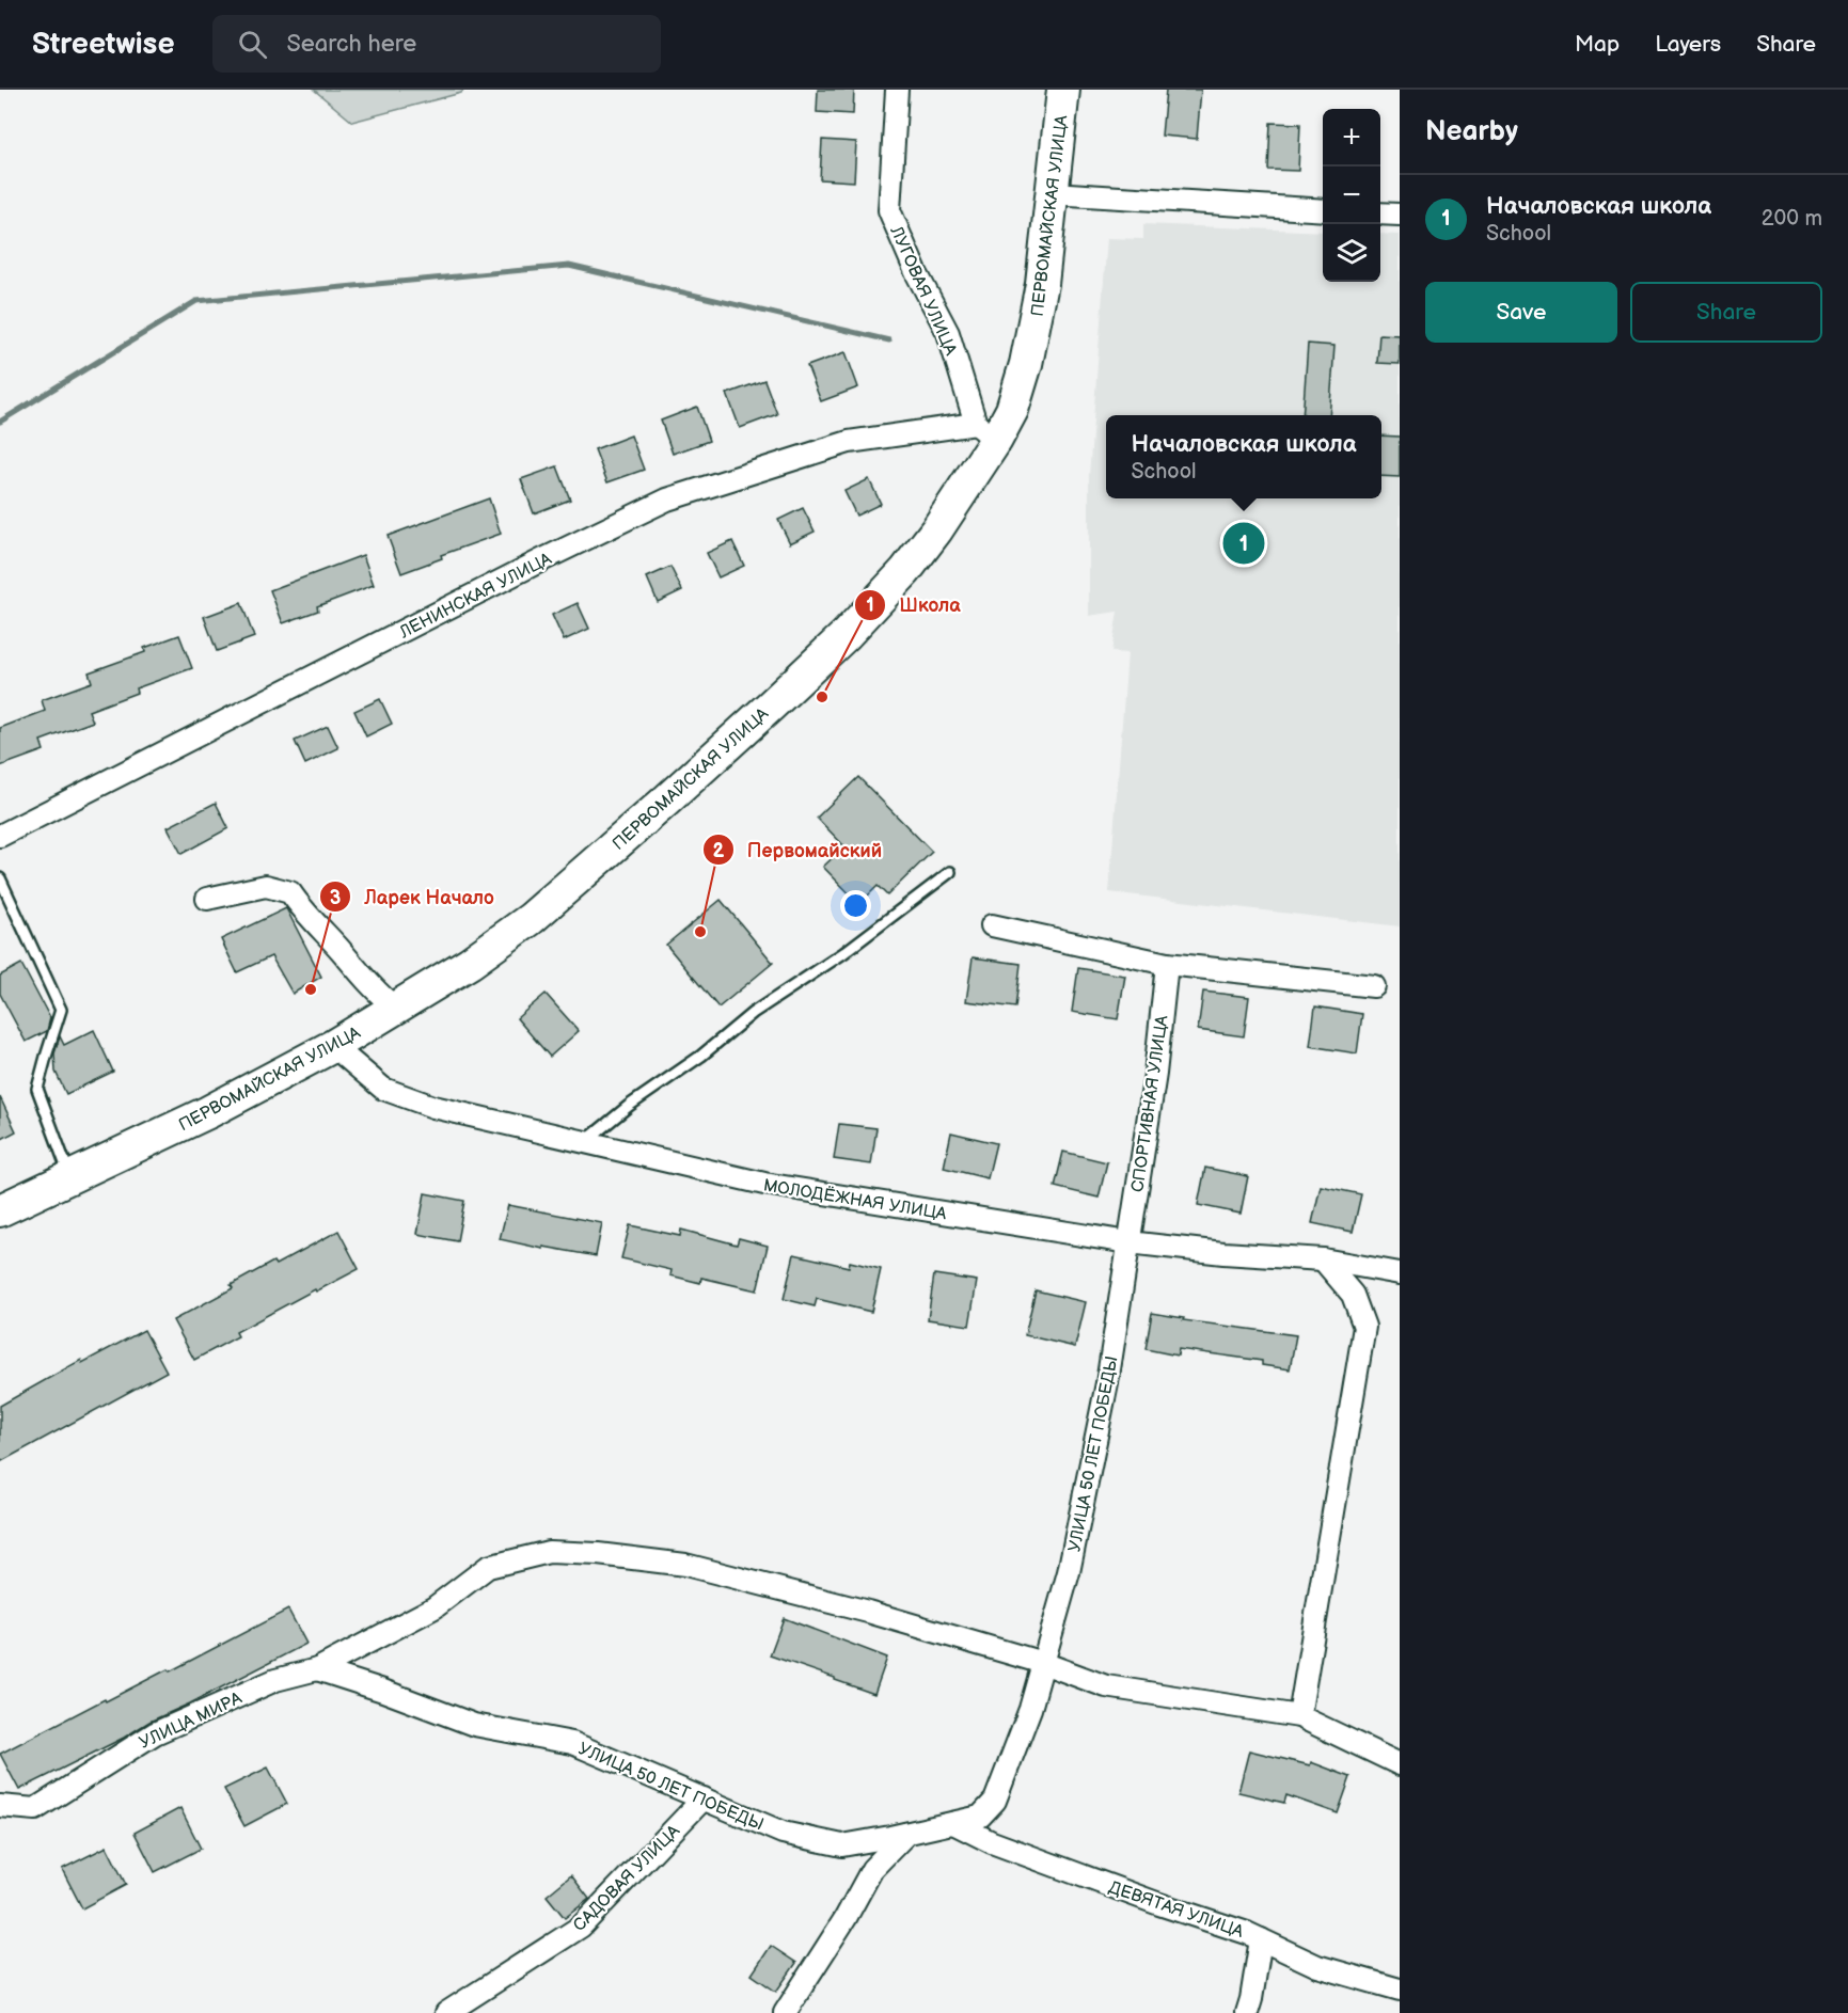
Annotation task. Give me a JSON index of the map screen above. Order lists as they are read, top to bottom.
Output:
{
  "streets": {
    "main road": ["ПЕРВОМАЙСКАЯ УЛИЦА"],
    "street": [
      "ЛУГОВАЯ УЛИЦА",
      "ЛЕНИНСКАЯ УЛИЦА",
      "СПОРТИВНАЯ УЛИЦА",
      "МОЛОДЁЖНАЯ УЛИЦА",
      "УЛИЦА 50 ЛЕТ ПОБЕДЫ",
      "УЛИЦА МИРА",
      "САДОВАЯ УЛИЦА",
      "ДЕВЯТАЯ УЛИЦА"
    ]
  },
  "crossings": [
    ["ПЕРВОМАЙСКАЯ УЛИЦА", "ЛУГОВАЯ УЛИЦА"],
    ["ПЕРВОМАЙСКАЯ УЛИЦА", "ЛЕНИНСКАЯ УЛИЦА"],
    ["ПЕРВОМАЙСКАЯ УЛИЦА", "МОЛОДЁЖНАЯ УЛИЦА"],
    ["ЛУГОВАЯ УЛИЦА", "ЛЕНИНСКАЯ УЛИЦА"],
    ["СПОРТИВНАЯ УЛИЦА", "МОЛОДЁЖНАЯ УЛИЦА"],
    ["СПОРТИВНАЯ УЛИЦА", "УЛИЦА 50 ЛЕТ ПОБЕДЫ"],
    ["МОЛОДЁЖНАЯ УЛИЦА", "УЛИЦА 50 ЛЕТ ПОБЕДЫ"],
    ["УЛИЦА 50 ЛЕТ ПОБЕДЫ", "УЛИЦА МИРА"],
    ["УЛИЦА 50 ЛЕТ ПОБЕДЫ", "САДОВАЯ УЛИЦА"],
    ["УЛИЦА 50 ЛЕТ ПОБЕДЫ", "ДЕВЯТАЯ УЛИЦА"]
  ],
  "places": ["Школа", "Первомайский", "Ларек Начало"],
  "page": {
    "header": "Streetwise",
    "search": "Search here",
    "nav": ["Map", "Layers", "Share"],
    "heading": "Nearby",
    "map_buttons": ["+", "−"],
    "list": [
      {
        "mark": "1",
        "name": "Началовская школа",
        "note": "School",
        "value": "200 m"
      }
    ],
    "buttons": ["Save", "Share"],
    "popup": ["Началовская школа", "School"],
    "pins": "1"
  }
}
